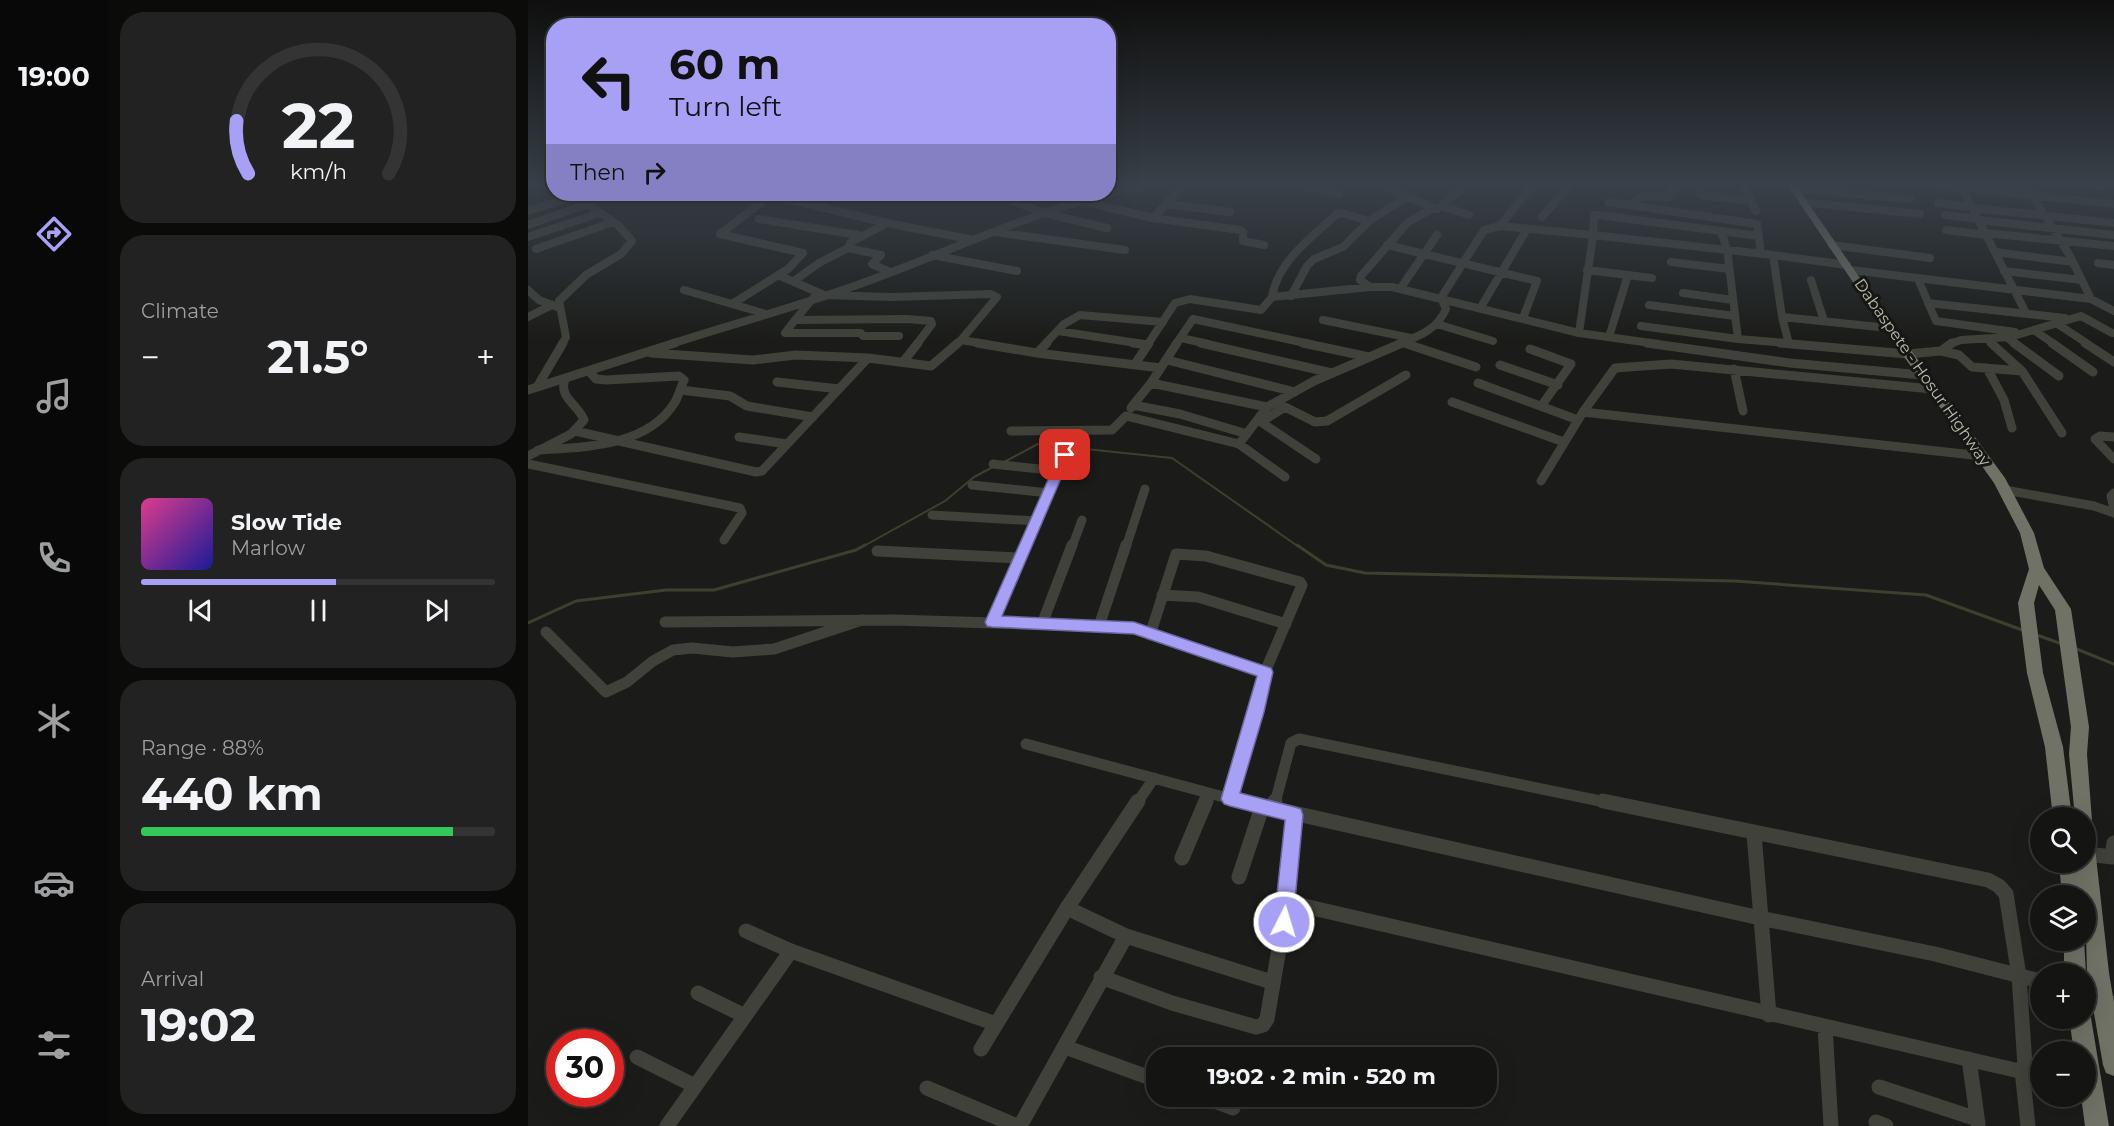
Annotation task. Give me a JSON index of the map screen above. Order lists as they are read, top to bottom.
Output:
{
  "streets": {
    "highway": ["Dabaspete - Hosur Highway"]
  },
  "page": {
    "tabs": "19:00",
    "turn": ["60 m", "Turn left"],
    "then": "Then",
    "tile": [
      "Climate",
      ["Range · 88%", "440 km"],
      ["Arrival", "19:02"]
    ],
    "heat": ["−", "21.5°", "+"],
    "song": ["Slow Tide", "Marlow"],
    "map_buttons": ["+", "−"],
    "limit": "30",
    "trip": "19:02 · 2 min · 520 m",
    "gauge": ["22", "km/h"]
  }
}
